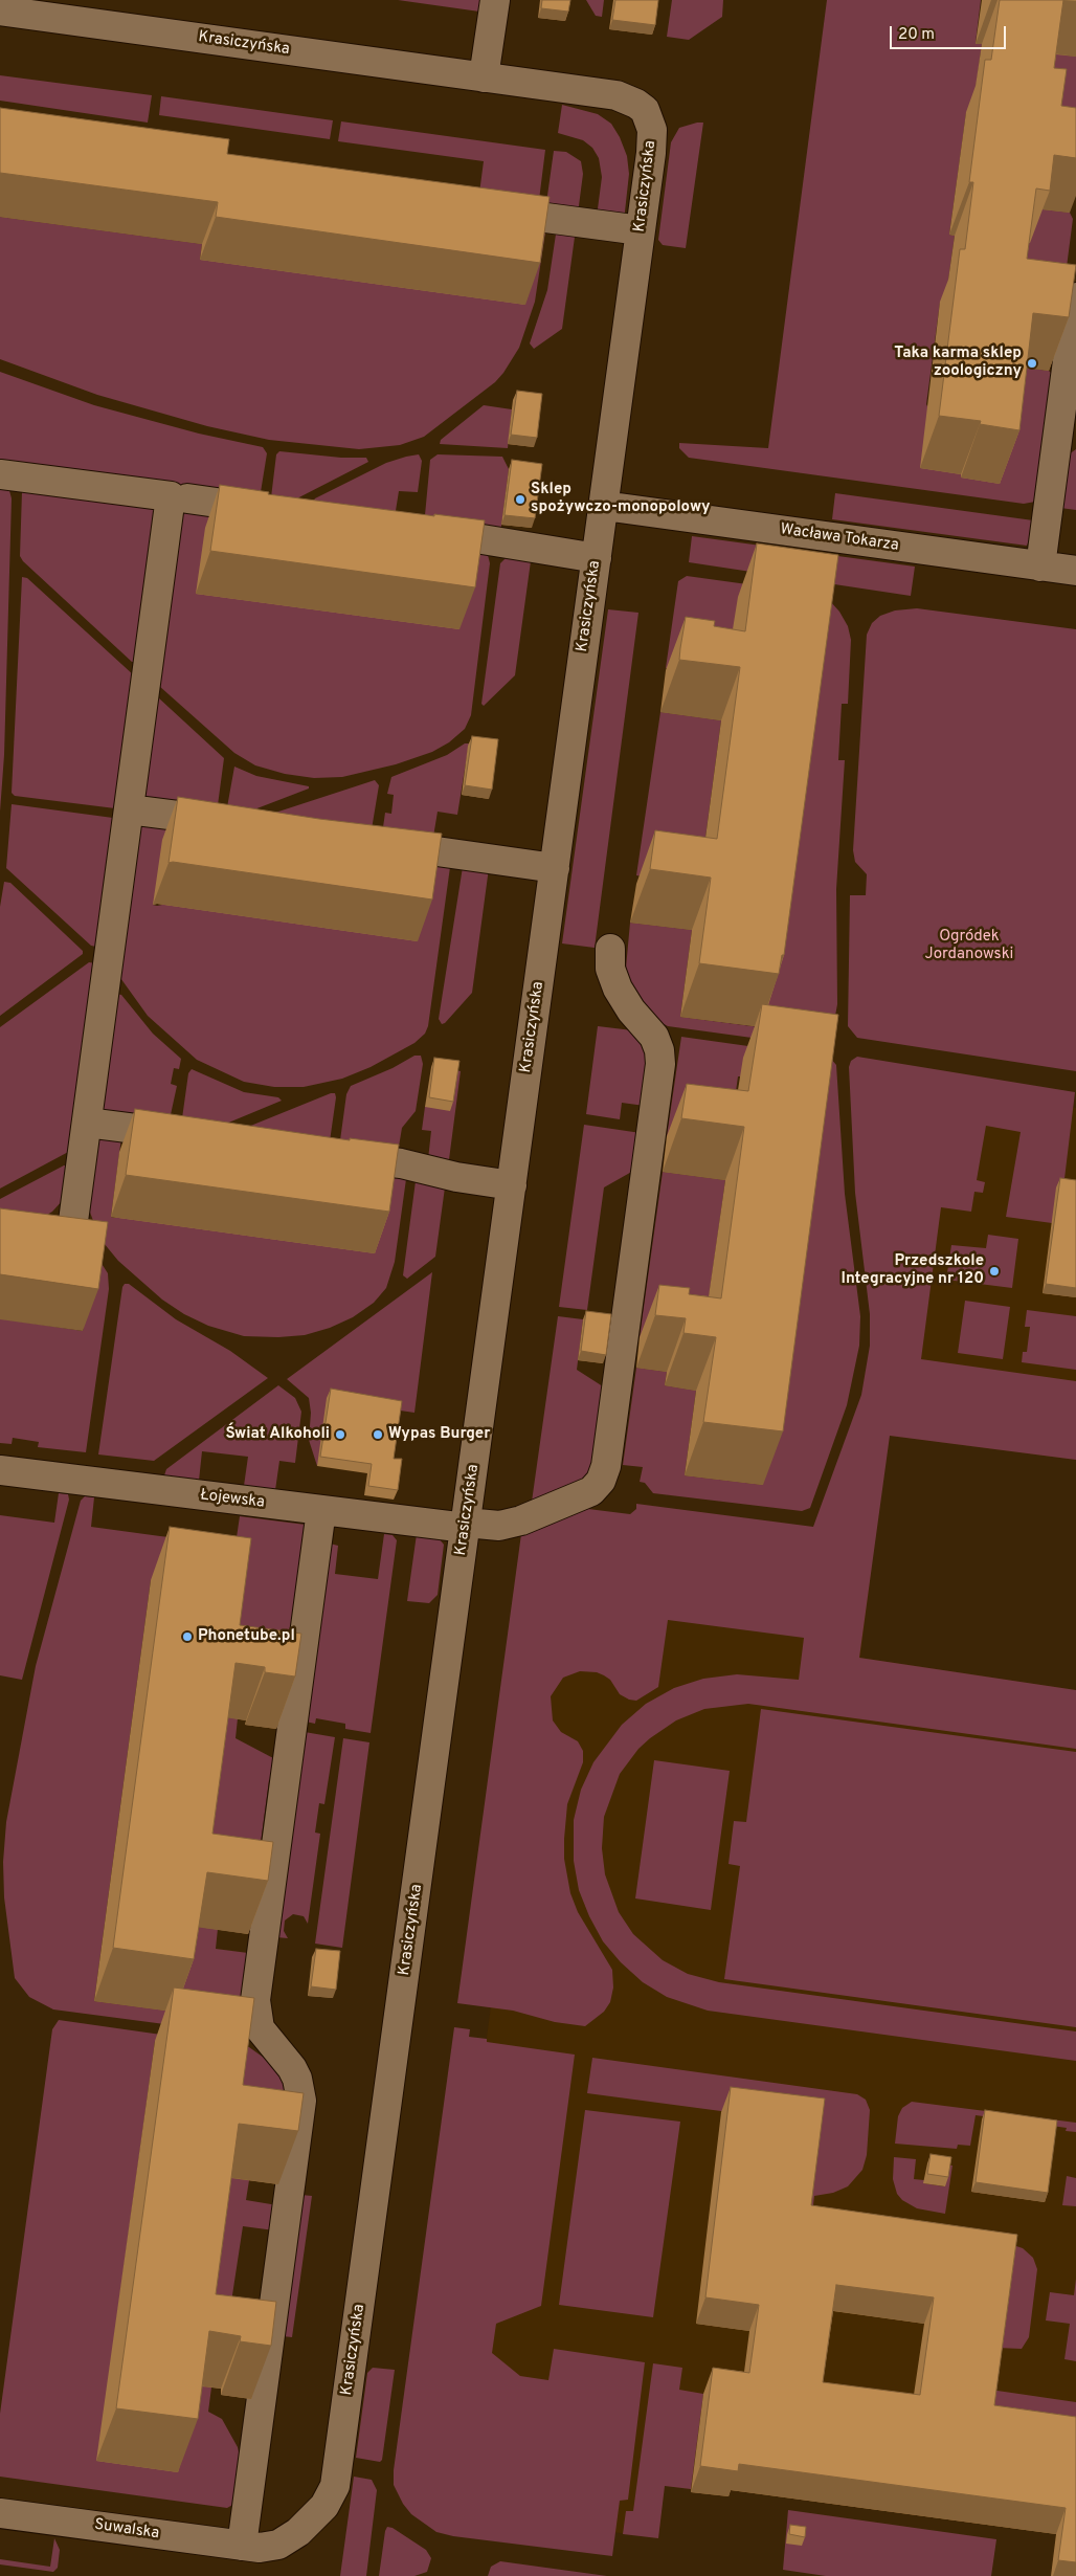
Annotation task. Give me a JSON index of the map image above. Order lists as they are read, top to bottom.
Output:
{
  "streets": {
    "street": [
      "Krasiczyńska",
      "Wacława Tokarza",
      "Łojewska",
      "Suwalska"
    ]
  },
  "crossings": [
    ["Krasiczyńska", "Wacława Tokarza"],
    ["Krasiczyńska", "Łojewska"],
    ["Krasiczyńska", "Suwalska"]
  ],
  "parks": ["Ogródek Jordanowski"],
  "places": [
    "Taka karma sklep zoologiczny",
    "Sklep spożywczo-monopolowy",
    "Przedszkole Integracyjne nr 120",
    "Świat Alkoholi",
    "Wypas Burger",
    "Phonetube.pl"
  ],
  "scale_bar": "20 m"
}
